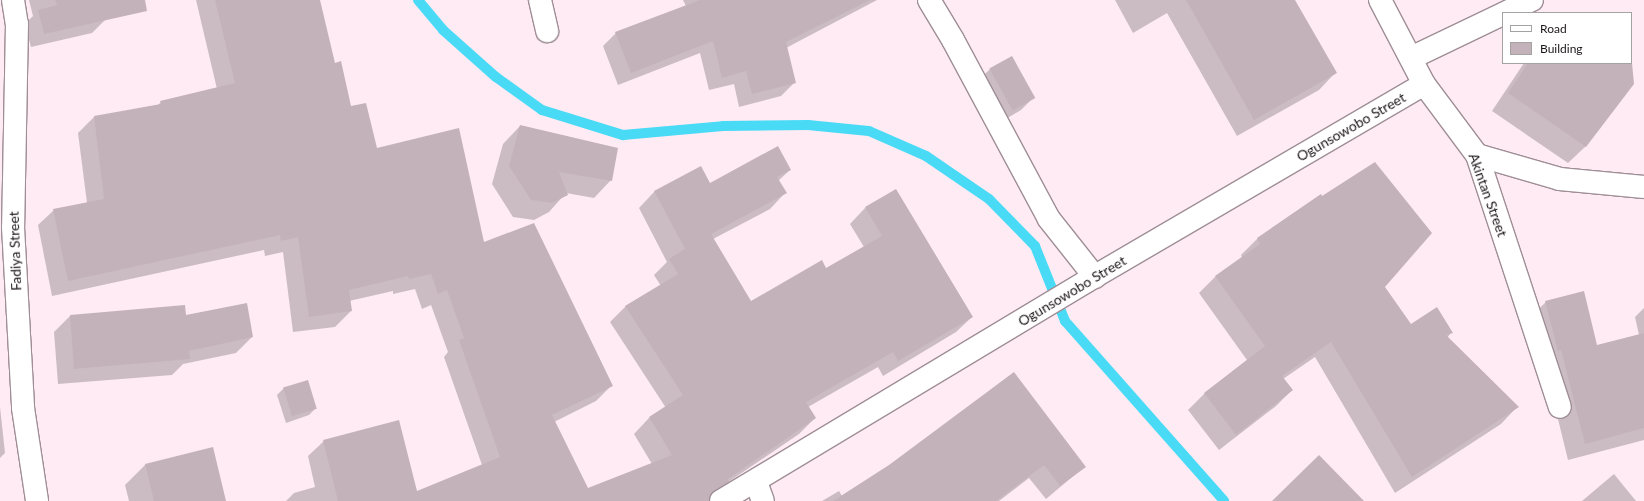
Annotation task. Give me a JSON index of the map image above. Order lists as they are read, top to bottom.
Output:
{
  "streets": {
    "street": ["Ogunsowobo Street", "Akintan Street", "Fadiya Street"]
  },
  "crossings": [
    ["Ogunsowobo Street", "Akintan Street"]
  ],
  "legend": ["Road", "Building"]
}
